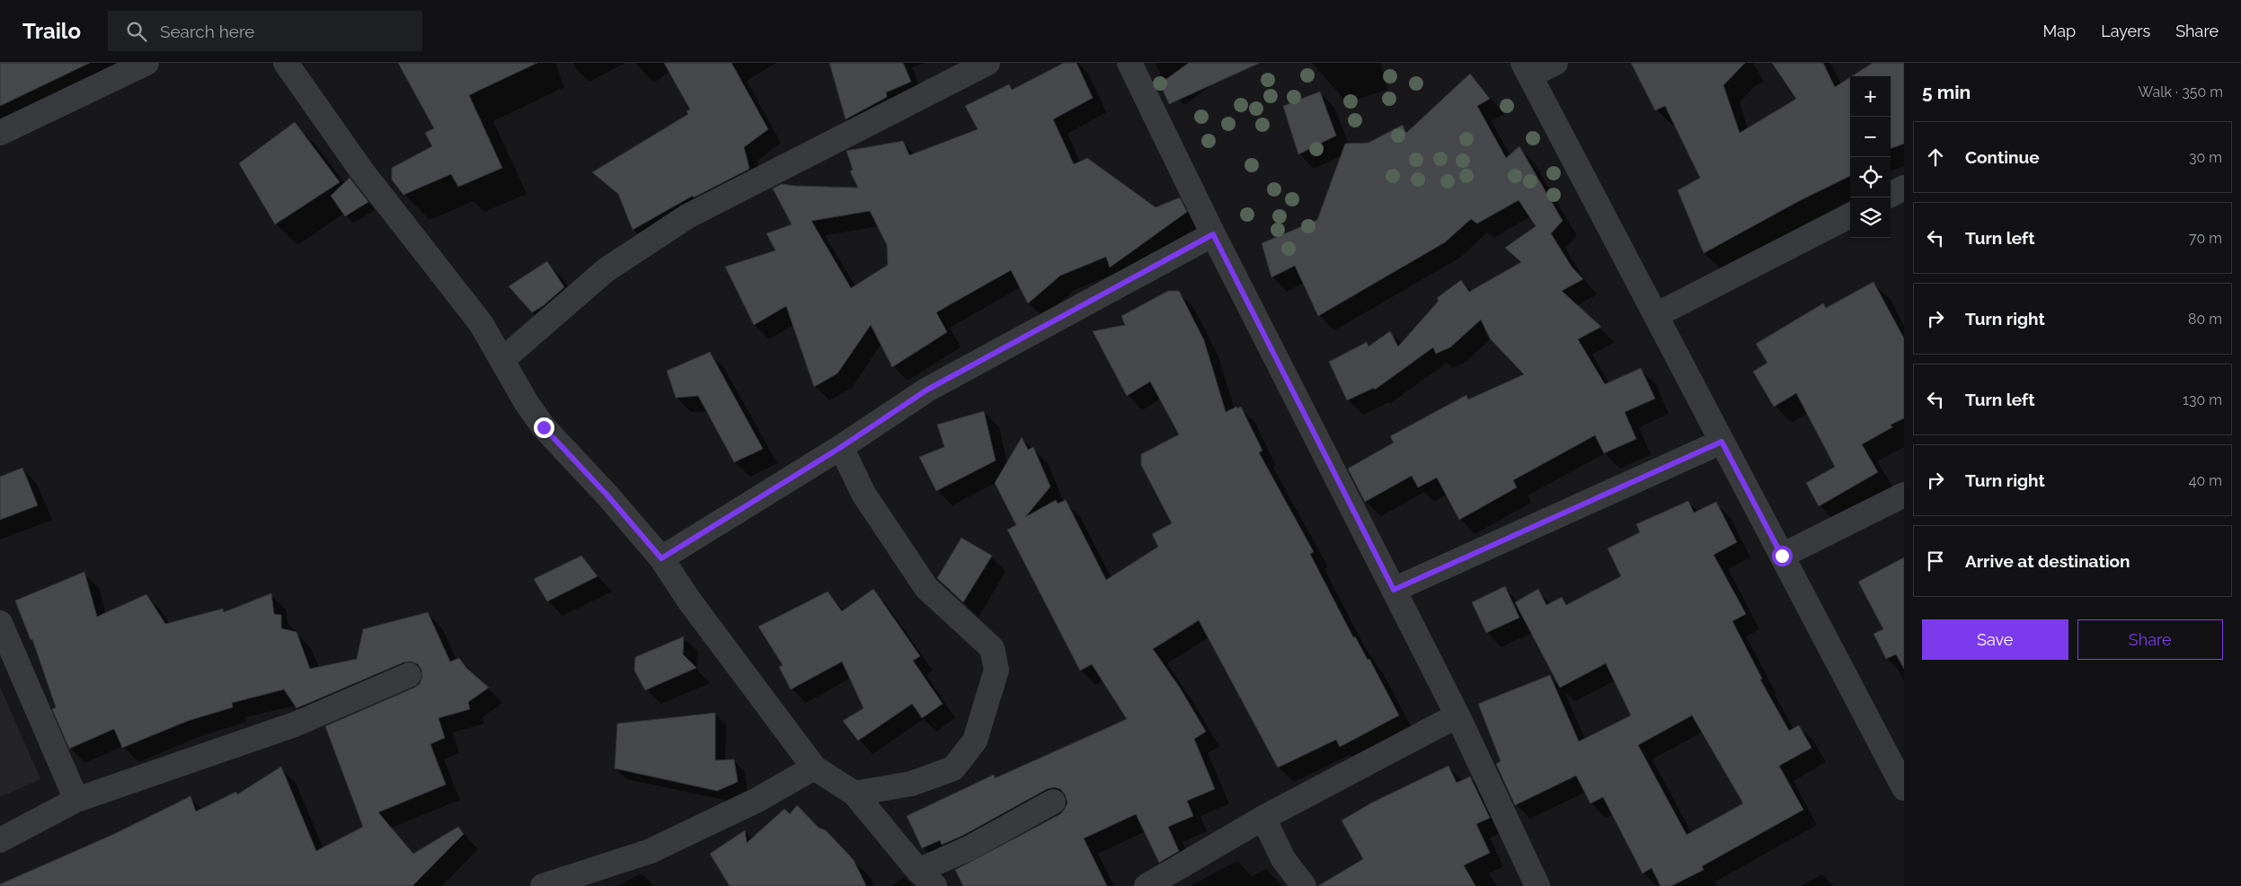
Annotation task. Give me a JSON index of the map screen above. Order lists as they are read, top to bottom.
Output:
{
  "page": {
    "header": "Trailo",
    "search": "Search here",
    "nav": ["Map", "Layers", "Share"],
    "heading": ["5 min", "Walk · 350 m"],
    "map_buttons": ["+", "−"],
    "list": [
      ["Continue", "30 m"],
      ["Turn left", "70 m"],
      ["Turn right", "80 m"],
      ["Turn left", "130 m"],
      ["Turn right", "40 m"],
      "Arrive at destination"
    ],
    "buttons": ["Save", "Share"]
  }
}
